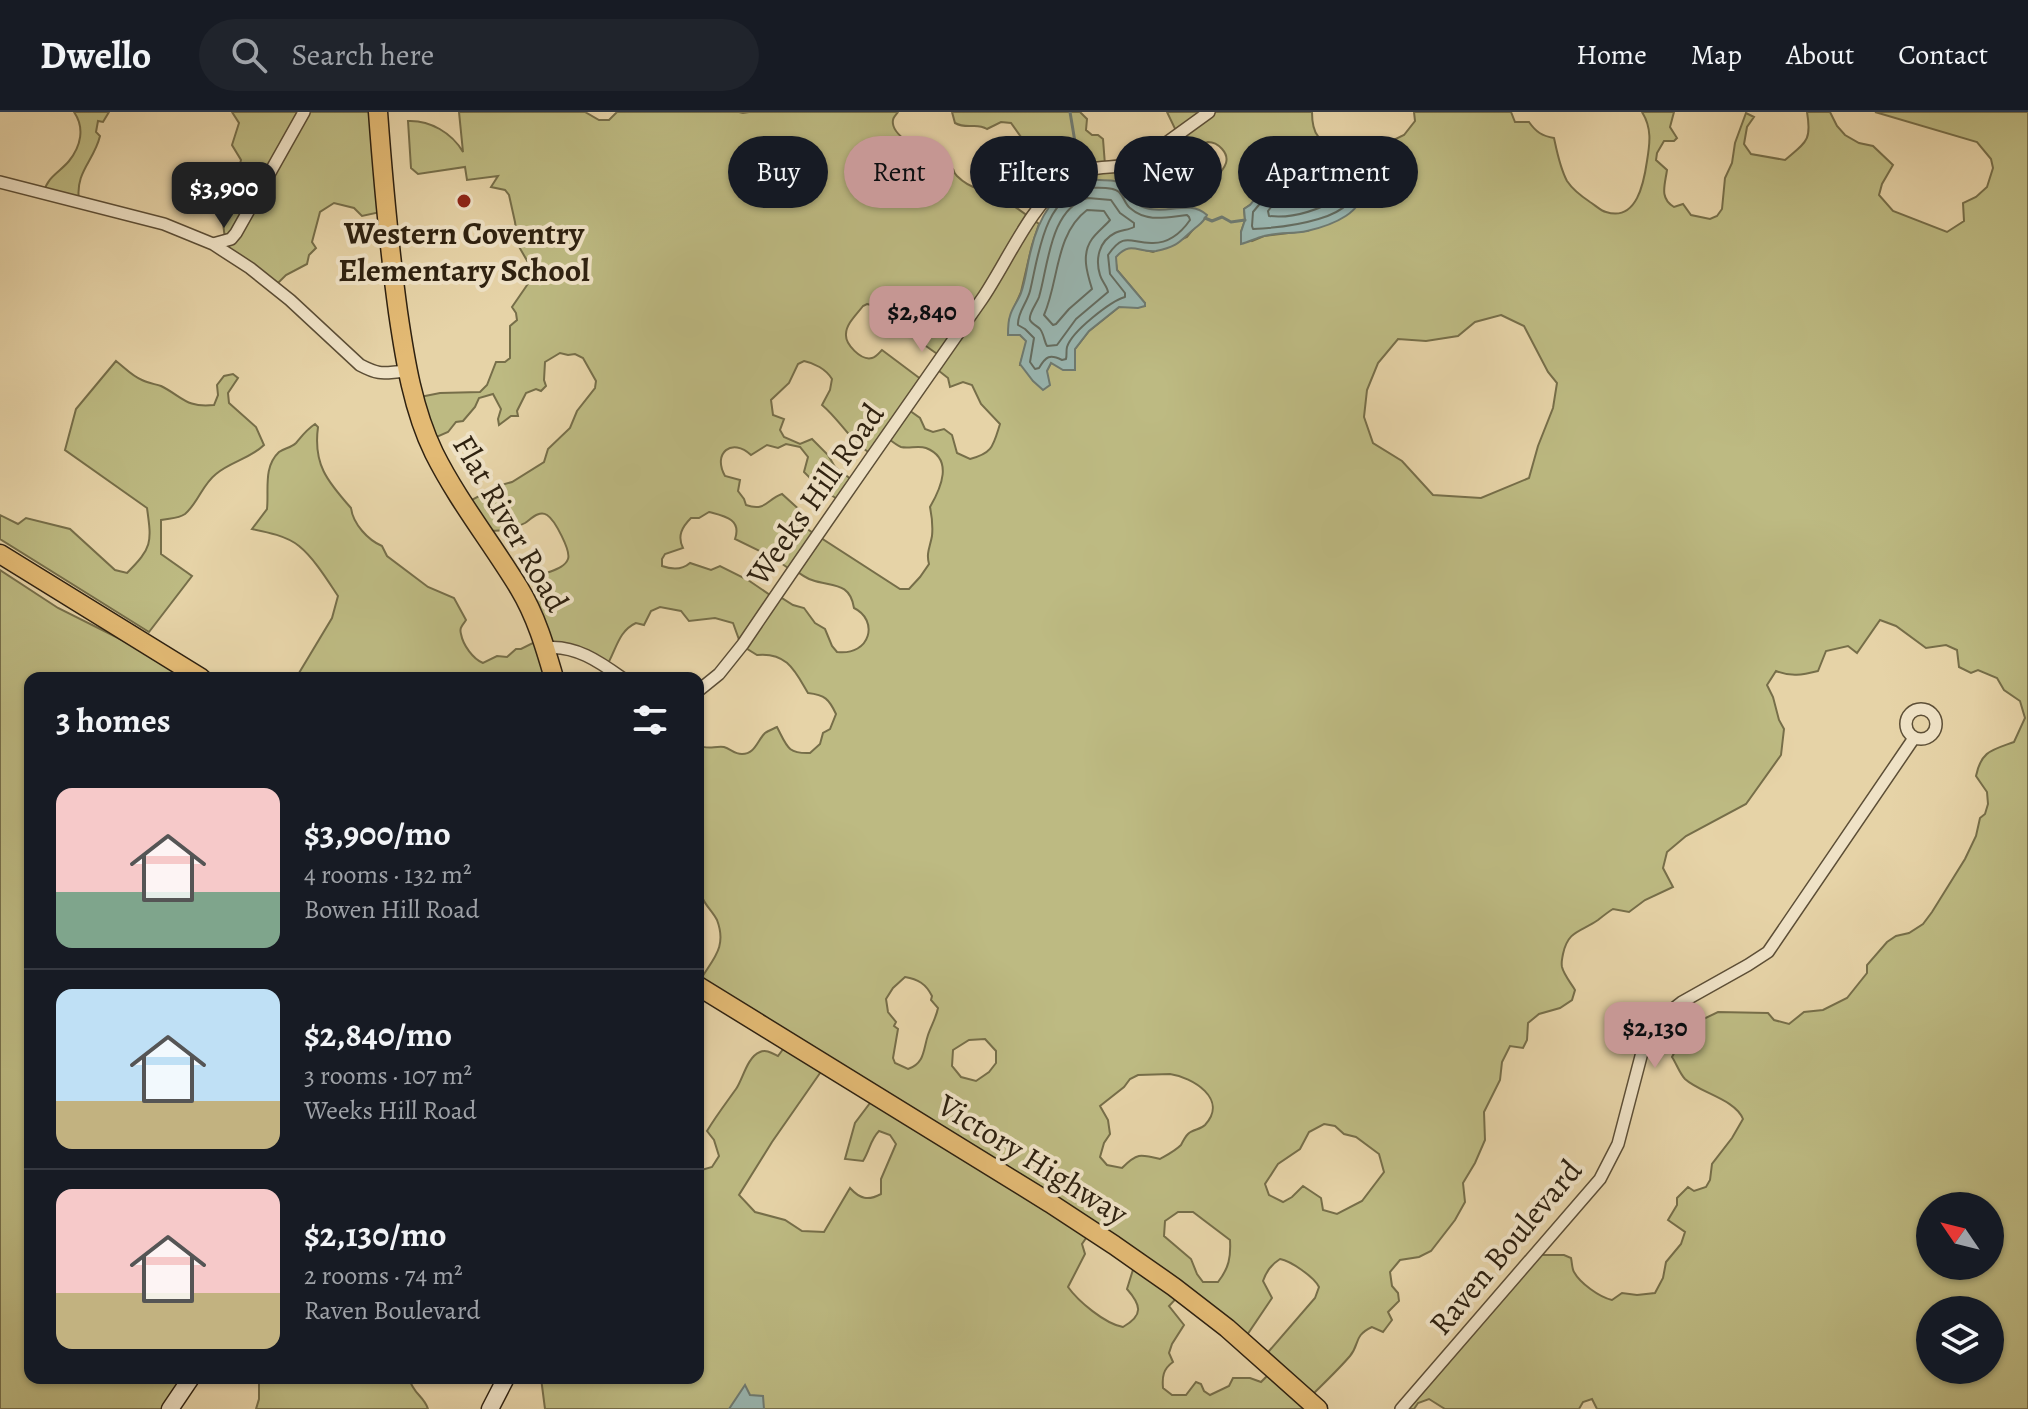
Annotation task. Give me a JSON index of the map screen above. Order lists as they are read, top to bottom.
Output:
{
  "streets": {
    "main road": ["Flat River Road", "Victory Highway"],
    "street": ["Weeks Hill Road", "Raven Boulevard"]
  },
  "places": ["Western Coventry Elementary School"],
  "north": "top left",
  "page": {
    "header": "Dwello",
    "search": "Search here",
    "nav": [
      "Home",
      "Map",
      "About",
      "Contact"
    ],
    "chip": [
      "Buy",
      "Rent",
      "Filters",
      "New",
      "Apartment"
    ],
    "price": ["$3,900", "$2,840", "$2,130"],
    "heading": "3 homes",
    "list": [
      {
        "name": "$3,900/mo",
        "note": "4 rooms · 132 m² · Bowen Hill Road"
      },
      {
        "name": "$2,840/mo",
        "note": "3 rooms · 107 m² · Weeks Hill Road"
      },
      {
        "name": "$2,130/mo",
        "note": "2 rooms · 74 m² · Raven Boulevard"
      }
    ]
  }
}
